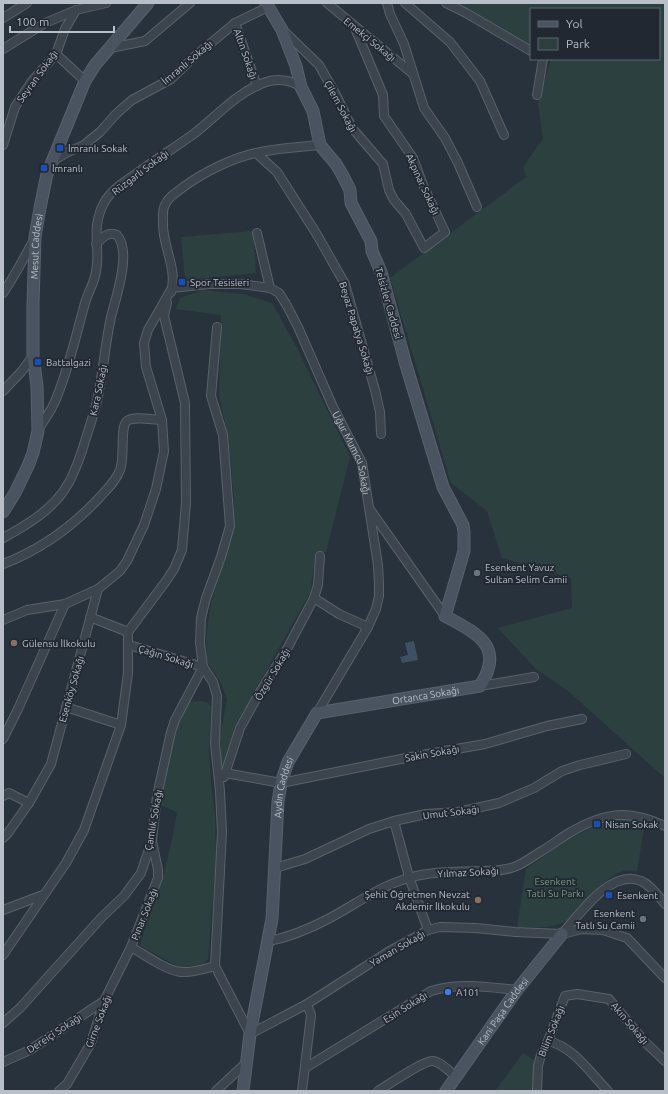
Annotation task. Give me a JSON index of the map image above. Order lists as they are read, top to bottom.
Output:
{
  "streets": {
    "street": [
      "Emekçi Sokağı",
      "Altın Sokağı",
      "İmranlı Sokağı",
      "Seyran Sokağı",
      "Çilem Sokağı",
      "Rüzgarlı Sokağı",
      "Akpınar Sokağı",
      "Mesut Caddesi",
      "Telsizler Caddesi",
      "Beyaz Papatya Sokağı",
      "Kara Sokağı",
      "Uğur Mumcu Sokağı",
      "Çağın Sokağı",
      "Özgür Sokağı",
      "Esenköy Sokağı",
      "Ortanca Sokağı",
      "Sakin Sokağı",
      "Aydın Caddesi",
      "Umut Sokağı",
      "Çamlık Sokağı",
      "Yılmaz Sokağı",
      "Pınar Sokağı",
      "Yaman Sokağı",
      "Esin Sokağı",
      "Kani Paşa Caddesi",
      "Girne Sokağı",
      "Akın Sokağı",
      "Bilim Sokağı",
      "Dereiçi Sokağı"
    ]
  },
  "crossings": [
    ["Emekçi Sokağı", "Akpınar Sokağı"],
    ["Altın Sokağı", "İmranlı Sokağı"],
    ["Altın Sokağı", "Rüzgarlı Sokağı"],
    ["İmranlı Sokağı", "Mesut Caddesi"],
    ["İmranlı Sokağı", "Telsizler Caddesi"],
    ["Çilem Sokağı", "Akpınar Sokağı"],
    ["Çilem Sokağı", "Telsizler Caddesi"],
    ["Rüzgarlı Sokağı", "Mesut Caddesi"],
    ["Rüzgarlı Sokağı", "Telsizler Caddesi"],
    ["Rüzgarlı Sokağı", "Kara Sokağı"],
    ["Telsizler Caddesi", "Uğur Mumcu Sokağı"],
    ["Uğur Mumcu Sokağı", "Ortanca Sokağı"],
    ["Uğur Mumcu Sokağı", "Aydın Caddesi"],
    ["Çağın Sokağı", "Çamlık Sokağı"],
    ["Ortanca Sokağı", "Aydın Caddesi"],
    ["Sakin Sokağı", "Aydın Caddesi"],
    ["Aydın Caddesi", "Umut Sokağı"],
    ["Aydın Caddesi", "Yılmaz Sokağı"],
    ["Aydın Caddesi", "Yaman Sokağı"],
    ["Çamlık Sokağı", "Pınar Sokağı"],
    ["Pınar Sokağı", "Girne Sokağı"],
    ["Yaman Sokağı", "Kani Paşa Caddesi"],
    ["Esin Sokağı", "Kani Paşa Caddesi"],
    ["Girne Sokağı", "Dereiçi Sokağı"],
    ["Akın Sokağı", "Bilim Sokağı"]
  ],
  "parks": ["Esenkent Tatlı Su Parkı"],
  "places": {
    "transit": [
      "İmranlı Sokak",
      "İmranlı",
      "Spor Tesisleri",
      "Battalgazi",
      "Nisan Sokak",
      "Esenkent"
    ],
    "other": [
      "Esenkent Yavuz Sultan Selim Camii",
      "Gülensu İlkokulu",
      "Şehit Öğretmen Nevzat Akdemir İlkokulu",
      "Esenkent Tatlı Su Camii",
      "A101"
    ]
  },
  "legend": ["Yol", "Park"],
  "scale_bar": "100 m"
}
